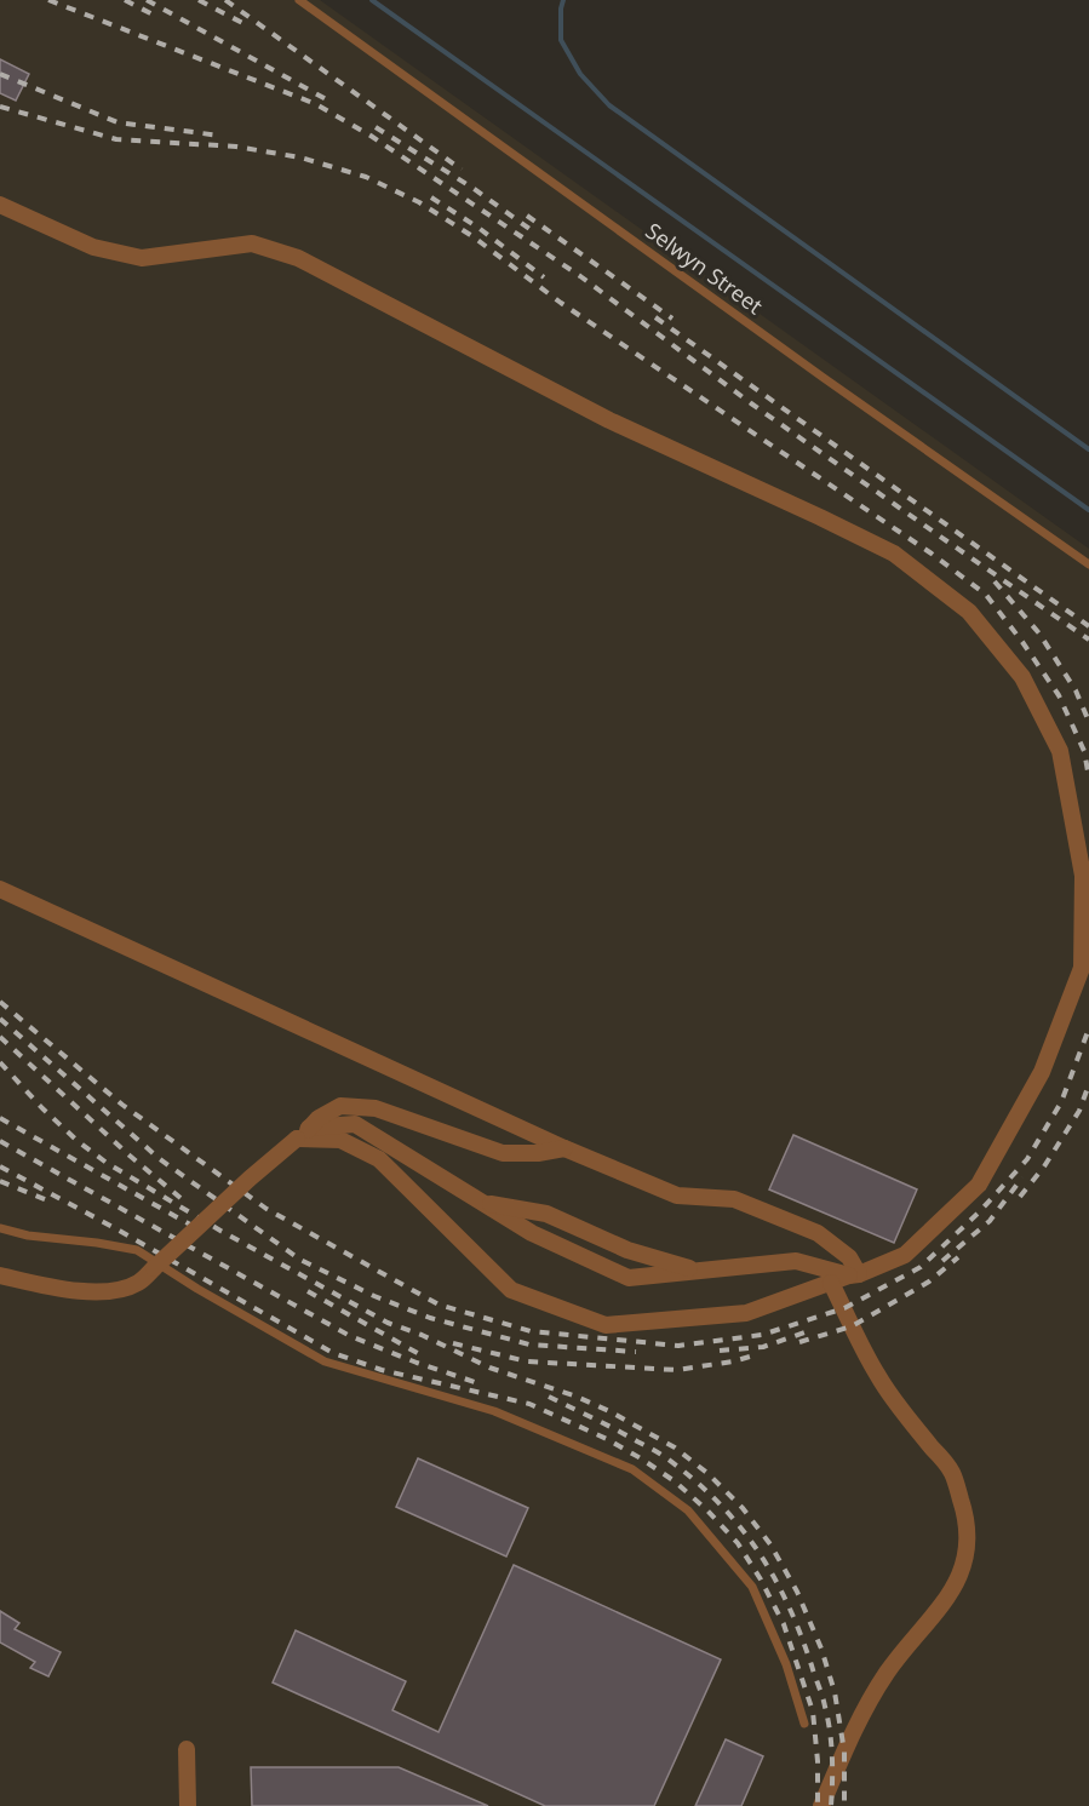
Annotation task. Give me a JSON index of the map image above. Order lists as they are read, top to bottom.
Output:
{
  "streets": {
    "lane": ["Selwyn Street"]
  }
}
